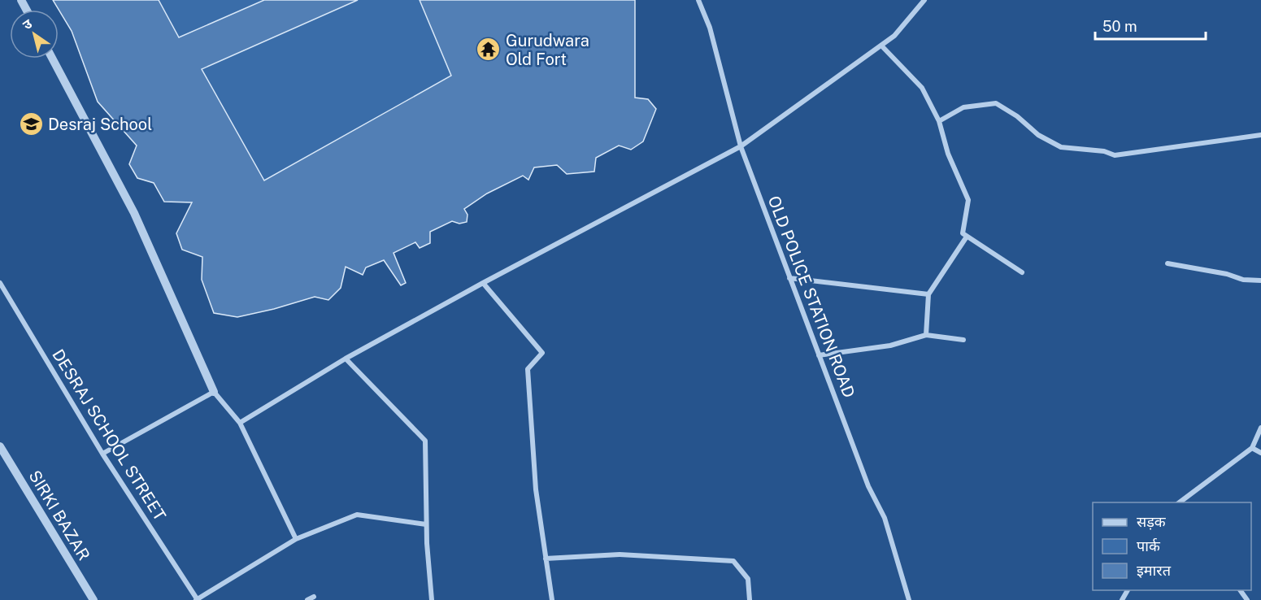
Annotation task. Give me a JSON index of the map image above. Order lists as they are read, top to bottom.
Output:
{
  "streets": {
    "street": ["OLD POLICE STATION ROAD", "DESRAJ SCHOOL STREET", "SIRKI BAZAR"]
  },
  "places": {
    "temple": ["Gurudwara Old Fort"],
    "school or university": ["Desraj School"]
  },
  "legend": ["सड़क", "पार्क", "इमारत"],
  "scale_bar": "50 m",
  "north": "top left"
}
